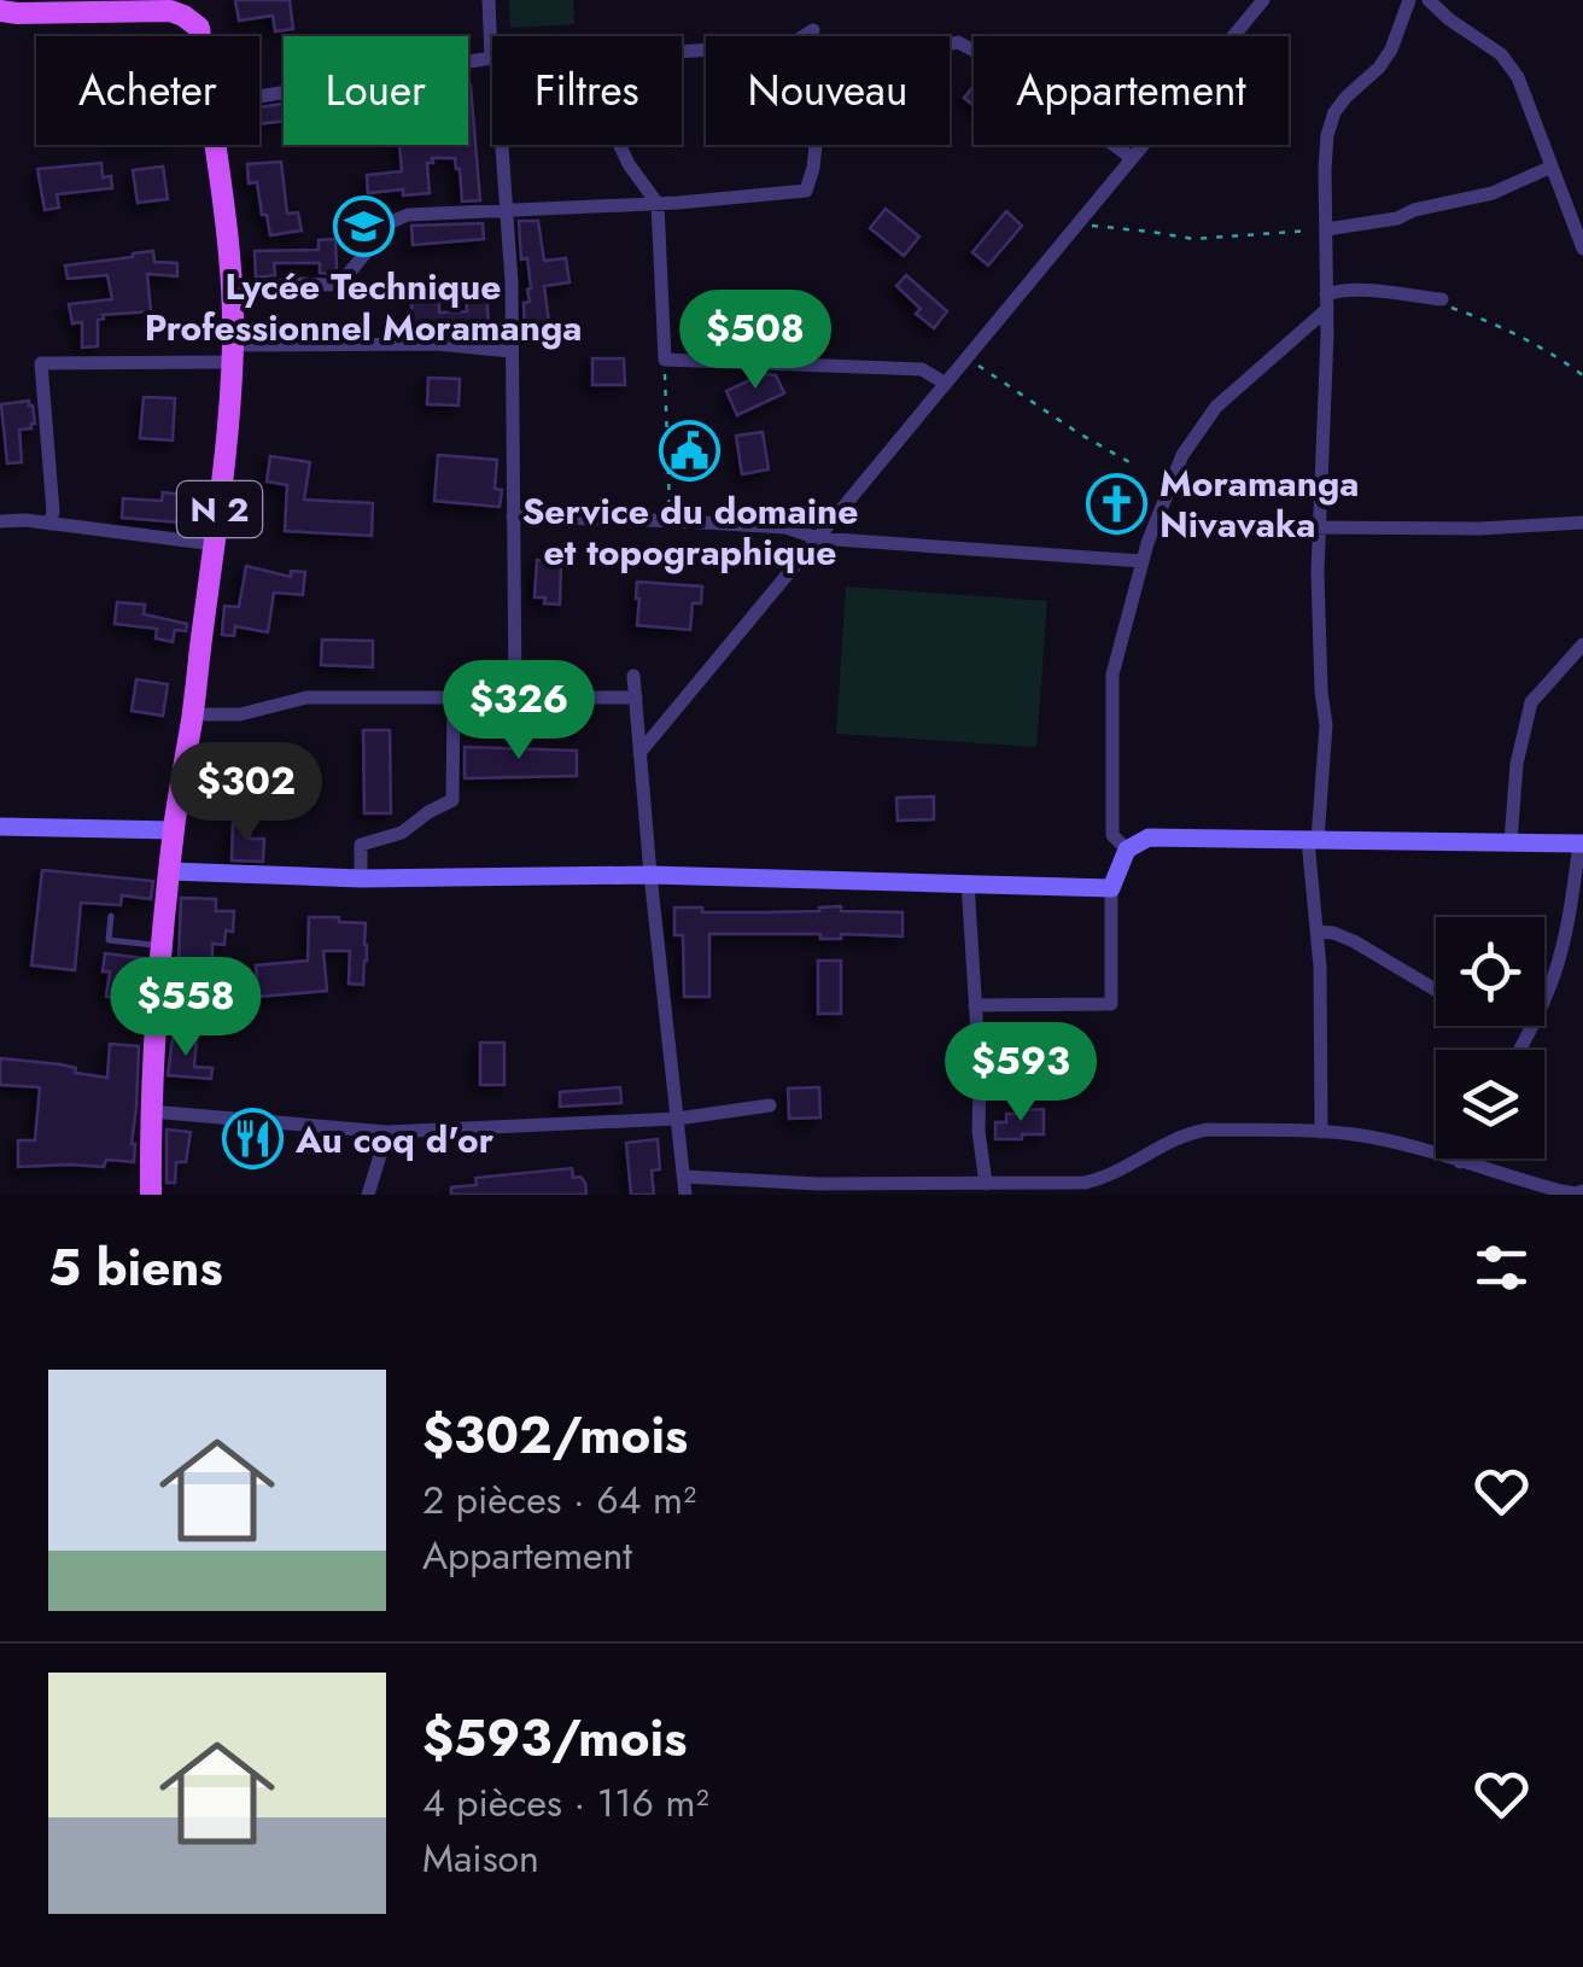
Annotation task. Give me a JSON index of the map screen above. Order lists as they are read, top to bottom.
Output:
{
  "streets": {
    "main road": ["N 2"]
  },
  "places": {
    "school or university": ["Lycée Technique Professionnel Moramanga"],
    "public building": ["Service du domaine et topographique"],
    "church": ["Moramanga Nivavaka"],
    "restaurant": ["Au coq d'or"]
  },
  "page": {
    "chip": [
      "Acheter",
      "Louer",
      "Filtres",
      "Nouveau",
      "Appartement"
    ],
    "price": [
      "$508",
      "$326",
      "$302",
      "$558",
      "$593"
    ],
    "heading": "5 biens",
    "list": [
      {
        "name": "$302/mois",
        "note": "2 pièces · 64 m² · Appartement"
      },
      {
        "name": "$593/mois",
        "note": "4 pièces · 116 m² · Maison"
      }
    ]
  }
}
